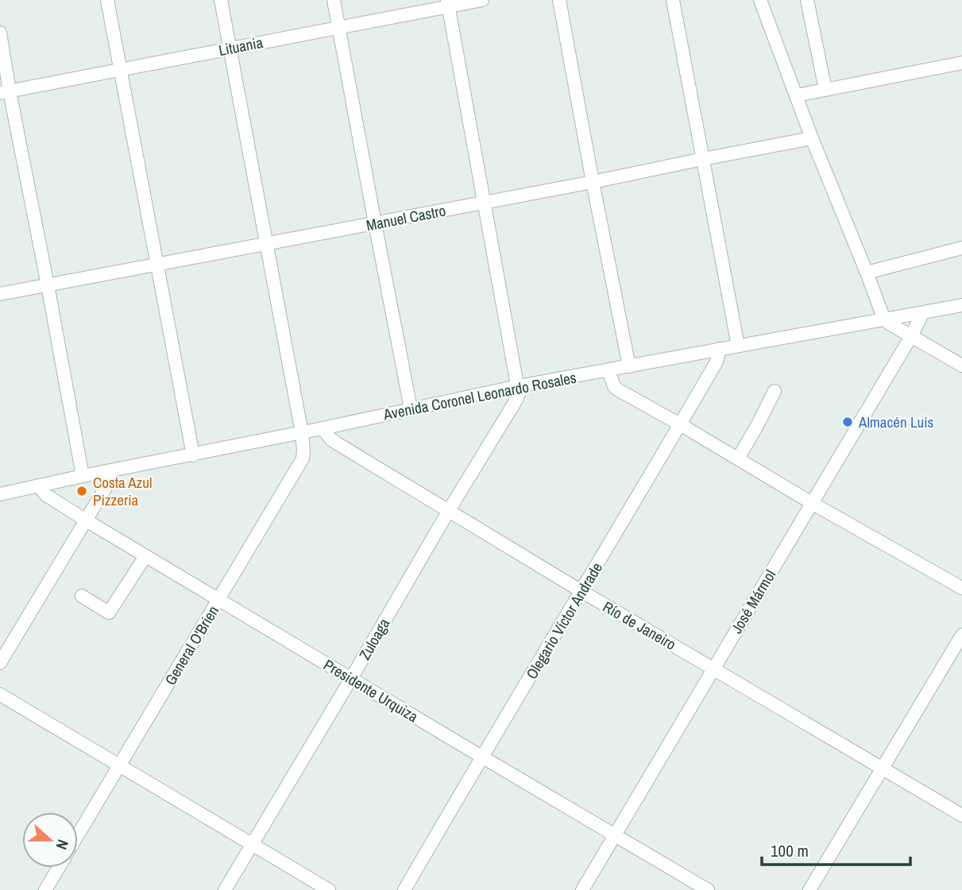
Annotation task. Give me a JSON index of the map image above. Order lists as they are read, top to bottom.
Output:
{
  "streets": {
    "street": [
      "Lituania",
      "Manuel Castro",
      "Avenida Coronel Leonardo Rosales",
      "José Mármol",
      "Olegario Víctor Andrade",
      "Río de Janeiro",
      "Zuloaga",
      "General O'Brien",
      "Presidente Urquiza"
    ]
  },
  "crossings": [
    ["Lituania", "General O'Brien"],
    ["Manuel Castro", "General O'Brien"],
    ["Avenida Coronel Leonardo Rosales", "José Mármol"],
    ["Avenida Coronel Leonardo Rosales", "Olegario Víctor Andrade"],
    ["Avenida Coronel Leonardo Rosales", "Río de Janeiro"],
    ["Avenida Coronel Leonardo Rosales", "Zuloaga"],
    ["Avenida Coronel Leonardo Rosales", "General O'Brien"],
    ["Avenida Coronel Leonardo Rosales", "Presidente Urquiza"],
    ["José Mármol", "Río de Janeiro"],
    ["José Mármol", "Presidente Urquiza"],
    ["Olegario Víctor Andrade", "Río de Janeiro"],
    ["Olegario Víctor Andrade", "Presidente Urquiza"],
    ["Río de Janeiro", "Zuloaga"],
    ["Zuloaga", "Presidente Urquiza"],
    ["General O'Brien", "Presidente Urquiza"]
  ],
  "places": ["Almacén Luis", "Costa Azul Pizzeria"],
  "scale_bar": "100 m",
  "north": "right"
}
